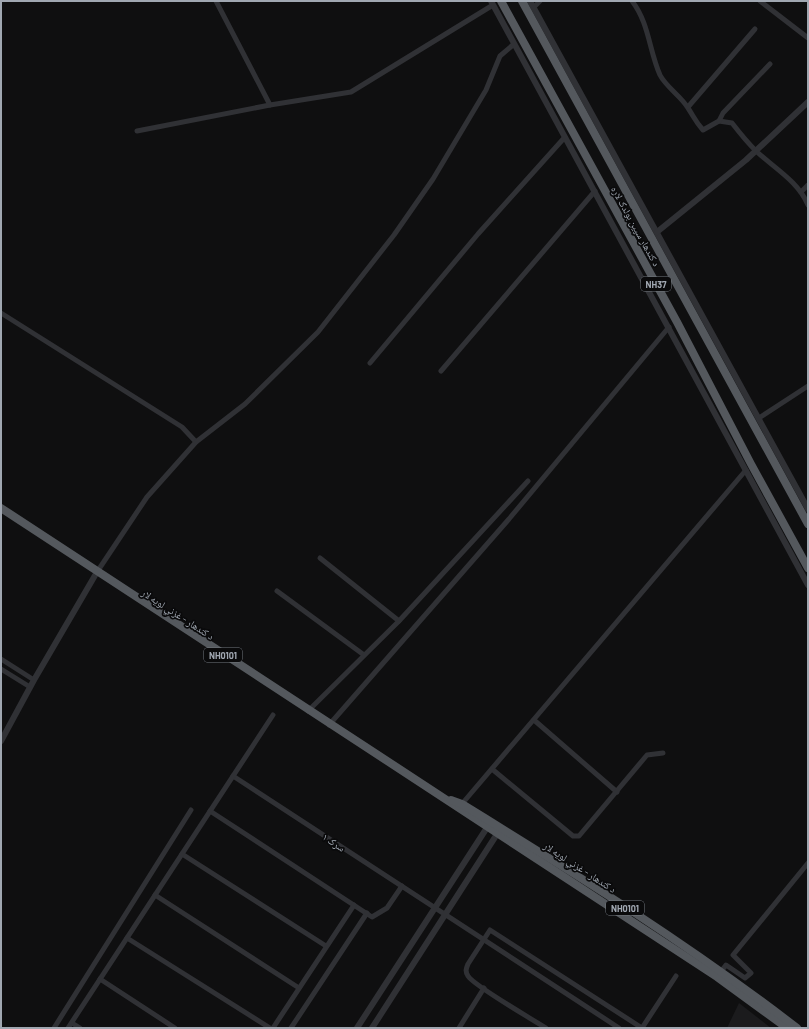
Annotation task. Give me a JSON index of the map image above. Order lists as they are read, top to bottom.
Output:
{
  "streets": {
    "highway": [
      "د کندهار سپین بولدک لاره",
      "NH37",
      "د کندهار - غزني لويه لار",
      "NH0101"
    ],
    "street": ["سرک ۱"]
  }
}
